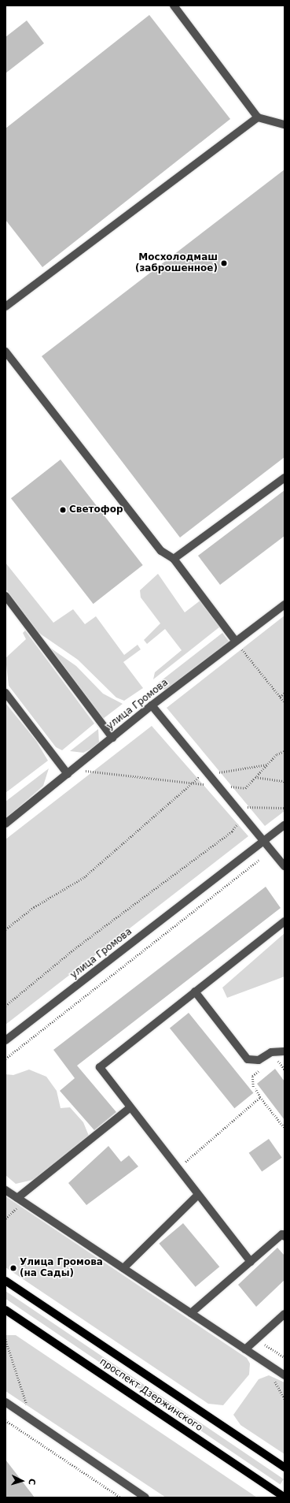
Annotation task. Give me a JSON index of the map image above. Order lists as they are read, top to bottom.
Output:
{
  "streets": {
    "main road": ["проспект Дзержинского"],
    "street": ["улица Громова"]
  },
  "places": ["Мосхолодмаш (заброшенное)", "Светофор", "Улица Громова (на Сады)"],
  "north": "right"
}
